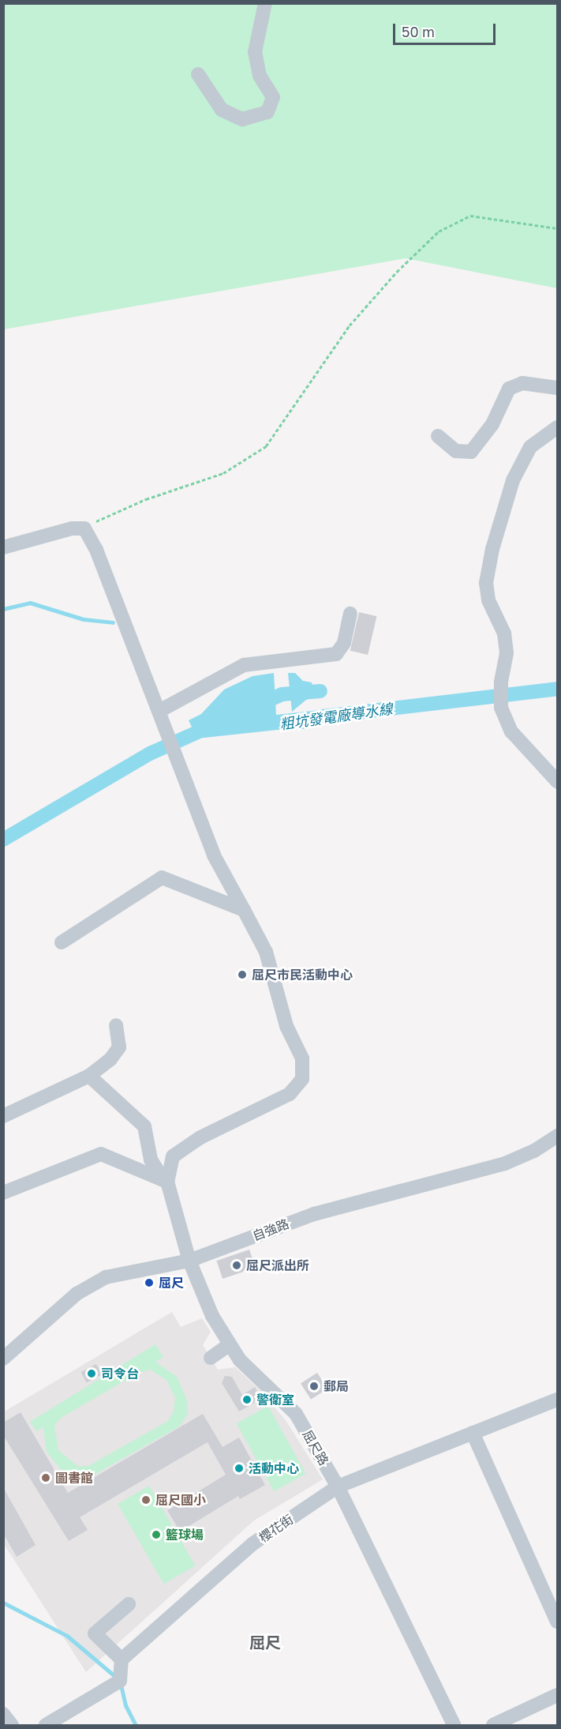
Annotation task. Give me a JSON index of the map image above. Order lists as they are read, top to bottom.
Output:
{
  "streets": {
    "street": ["自強路", "屈尺路", "櫻花街"]
  },
  "crossings": [
    ["自強路", "屈尺路"],
    ["屈尺路", "櫻花街"]
  ],
  "districts": ["屈尺"],
  "water": ["粗坑發電廠導水線"],
  "places": [
    "屈尺市民活動中心",
    "屈尺派出所",
    "屈尺",
    "司令台",
    "郵局",
    "警衛室",
    "活動中心",
    "圖書館",
    "屈尺國小",
    "籃球場"
  ],
  "scale_bar": "50 m"
}
